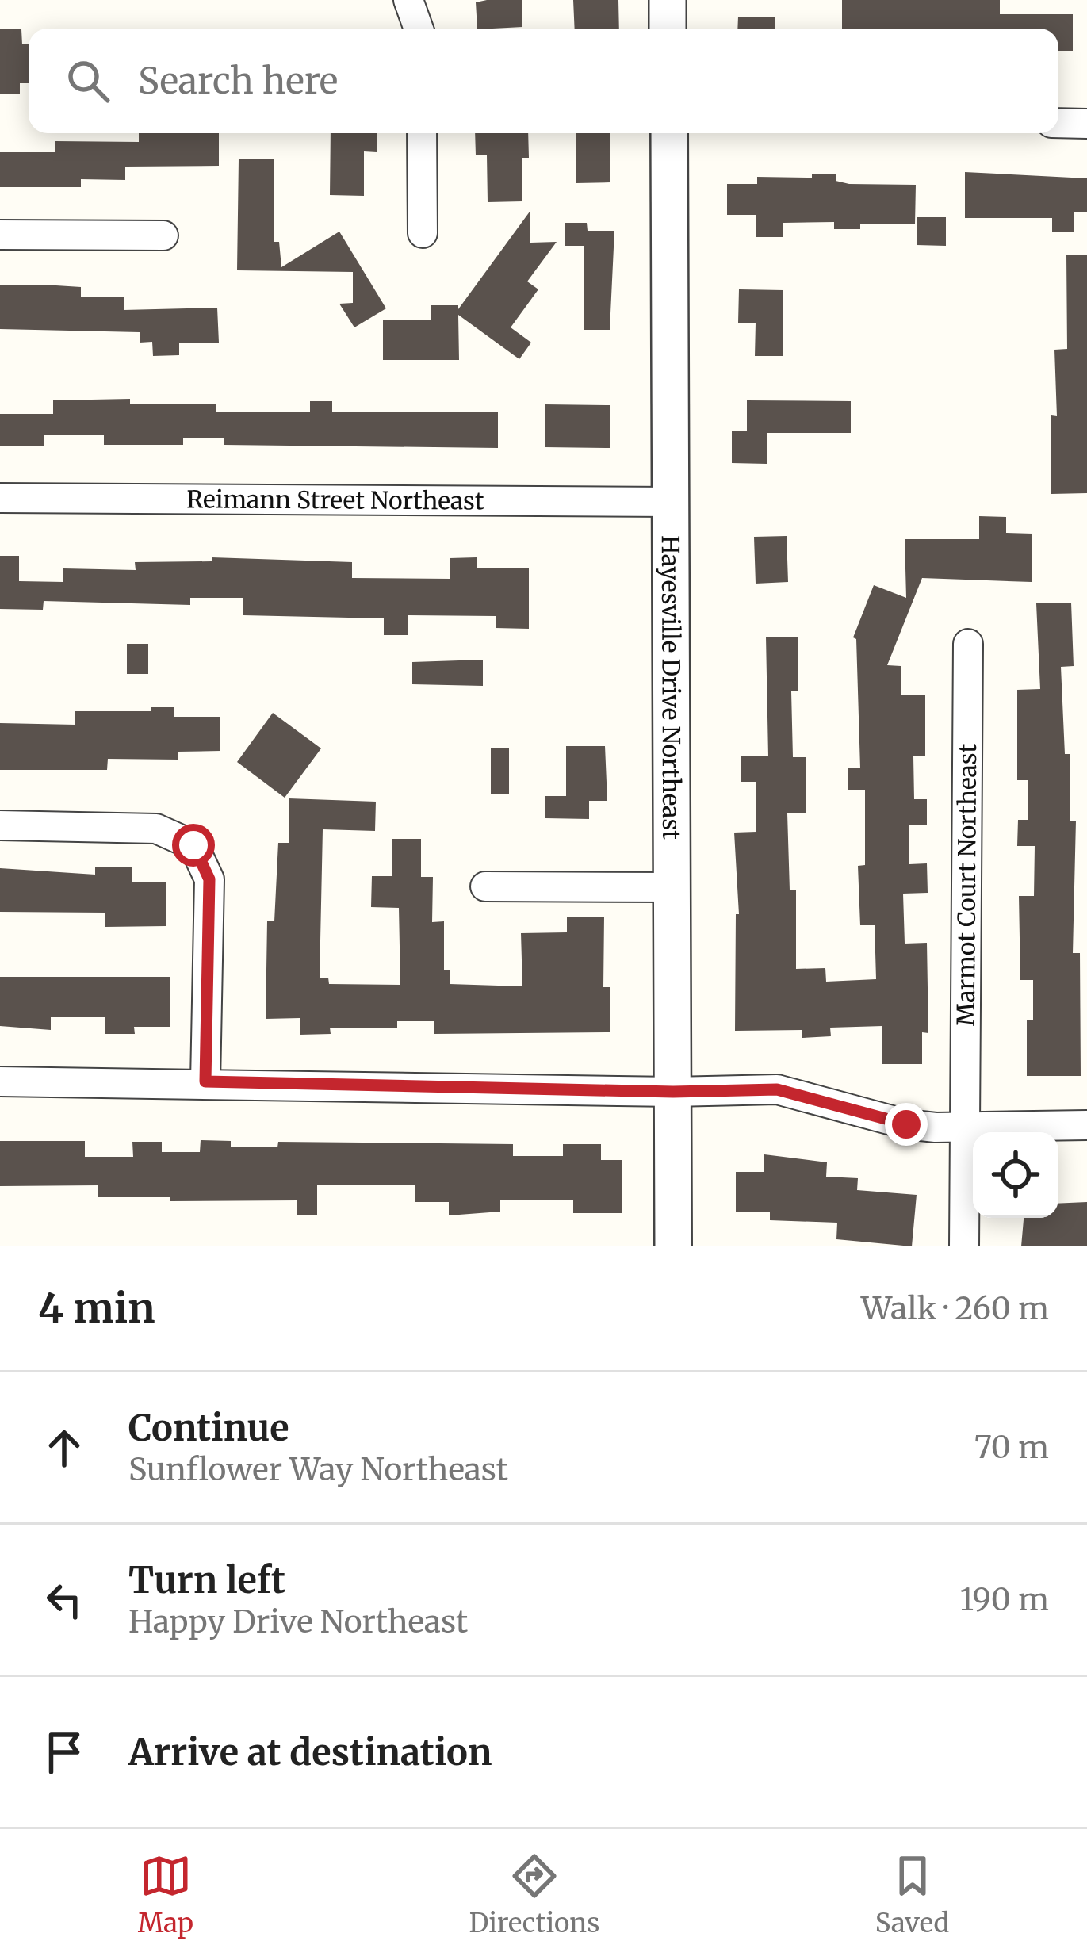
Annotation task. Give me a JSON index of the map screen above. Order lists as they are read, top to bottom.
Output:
{
  "streets": {
    "street": ["Reimann Street Northeast", "Hayesville Drive Northeast", "Marmot Court Northeast"]
  },
  "crossings": [
    ["Reimann Street Northeast", "Hayesville Drive Northeast"]
  ],
  "page": {
    "search": "Search here",
    "heading": ["4 min", "Walk · 260 m"],
    "list": [
      ["Continue", "Sunflower Way Northeast", "70 m"],
      ["Turn left", "Happy Drive Northeast", "190 m"],
      "Arrive at destination"
    ],
    "nav": ["Map", "Directions", "Saved"]
  }
}
